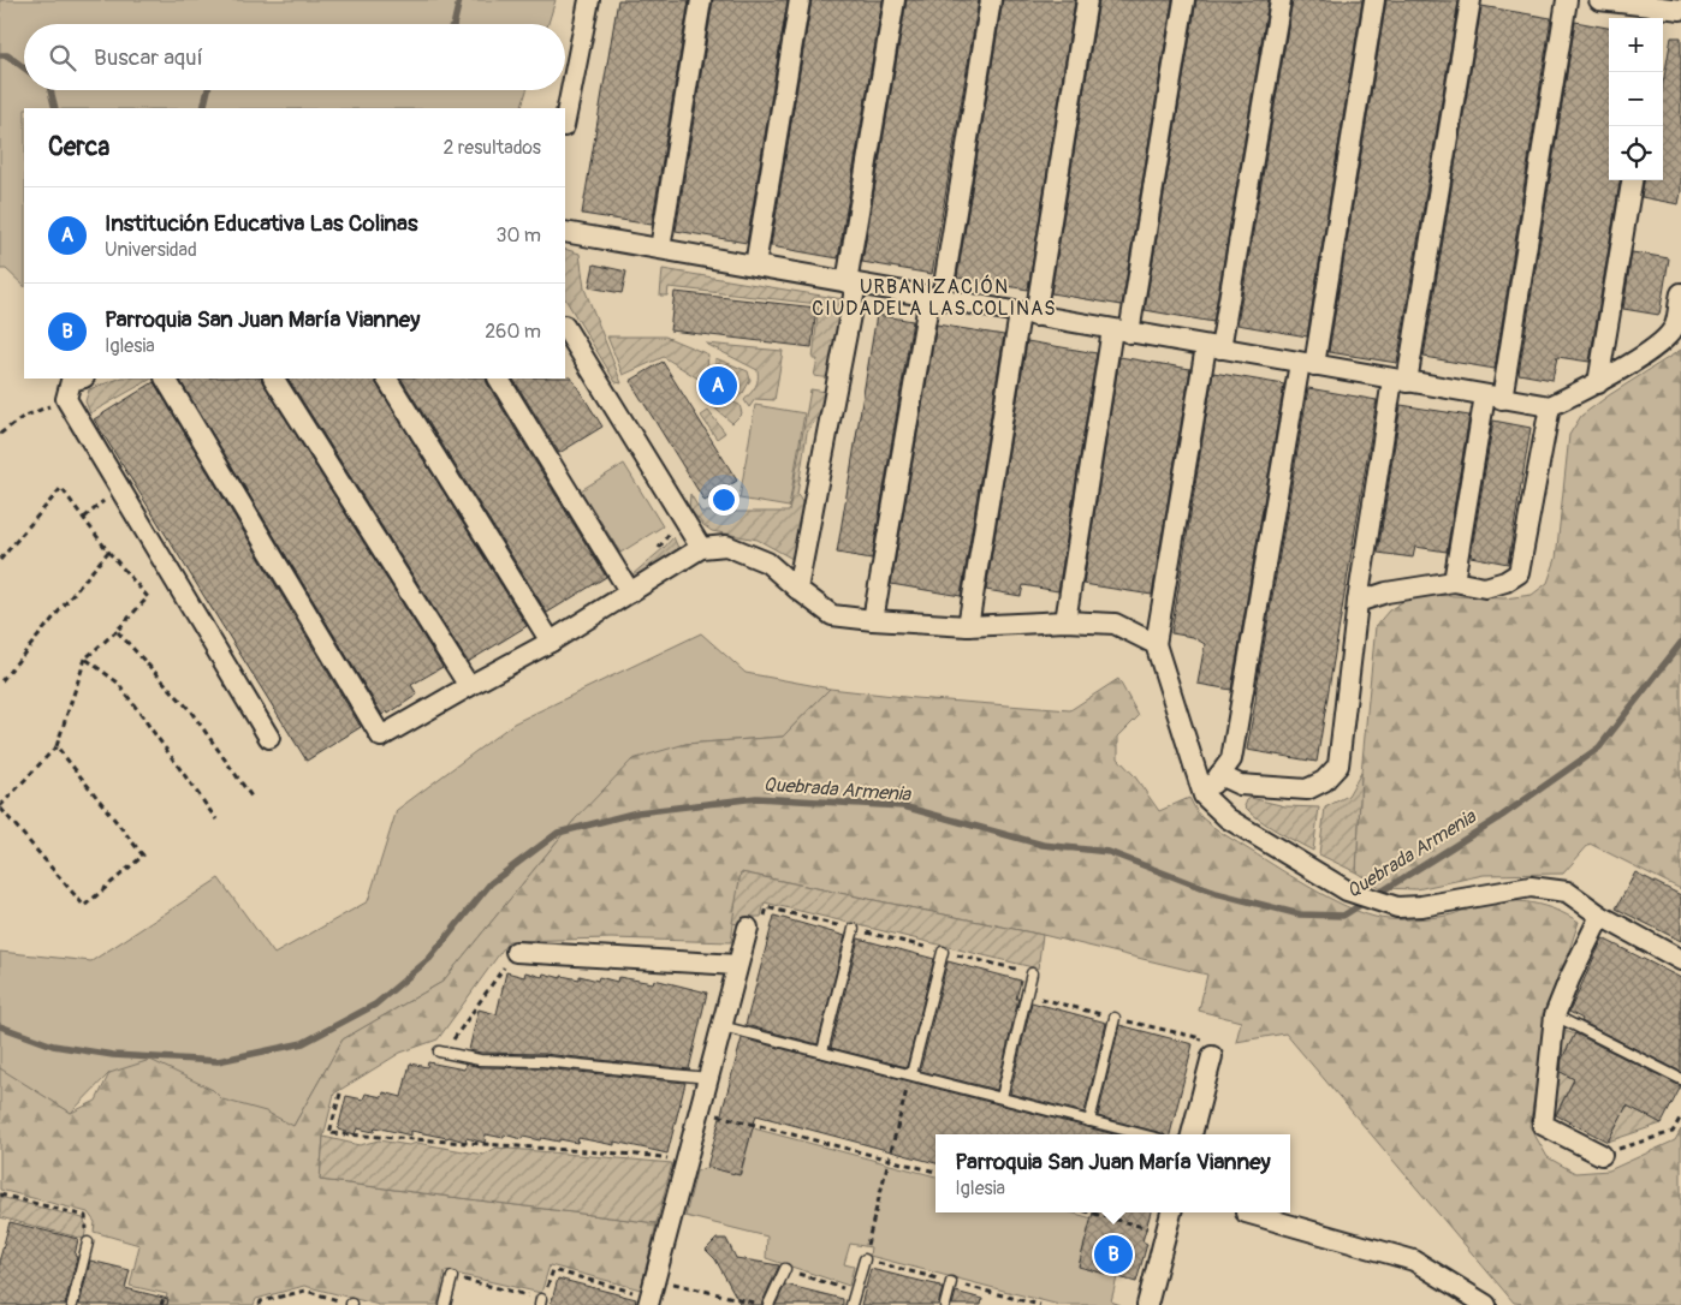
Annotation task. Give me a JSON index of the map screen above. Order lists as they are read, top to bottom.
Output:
{
  "districts": ["URBANIZACIÓN CIUDADELA LAS COLINAS"],
  "water": ["Quebrada Armenia"],
  "page": {
    "map_buttons": ["+", "−"],
    "search": "Buscar aquí",
    "heading": ["Cerca", "2 resultados"],
    "list": [
      {
        "mark": "A",
        "name": "Institución Educativa Las Colinas",
        "note": "Universidad",
        "value": "30 m"
      },
      {
        "mark": "B",
        "name": "Parroquia San Juan María Vianney",
        "note": "Iglesia",
        "value": "260 m"
      }
    ],
    "pins": ["A", "B"],
    "popup": ["Parroquia San Juan María Vianney", "Iglesia"]
  }
}
